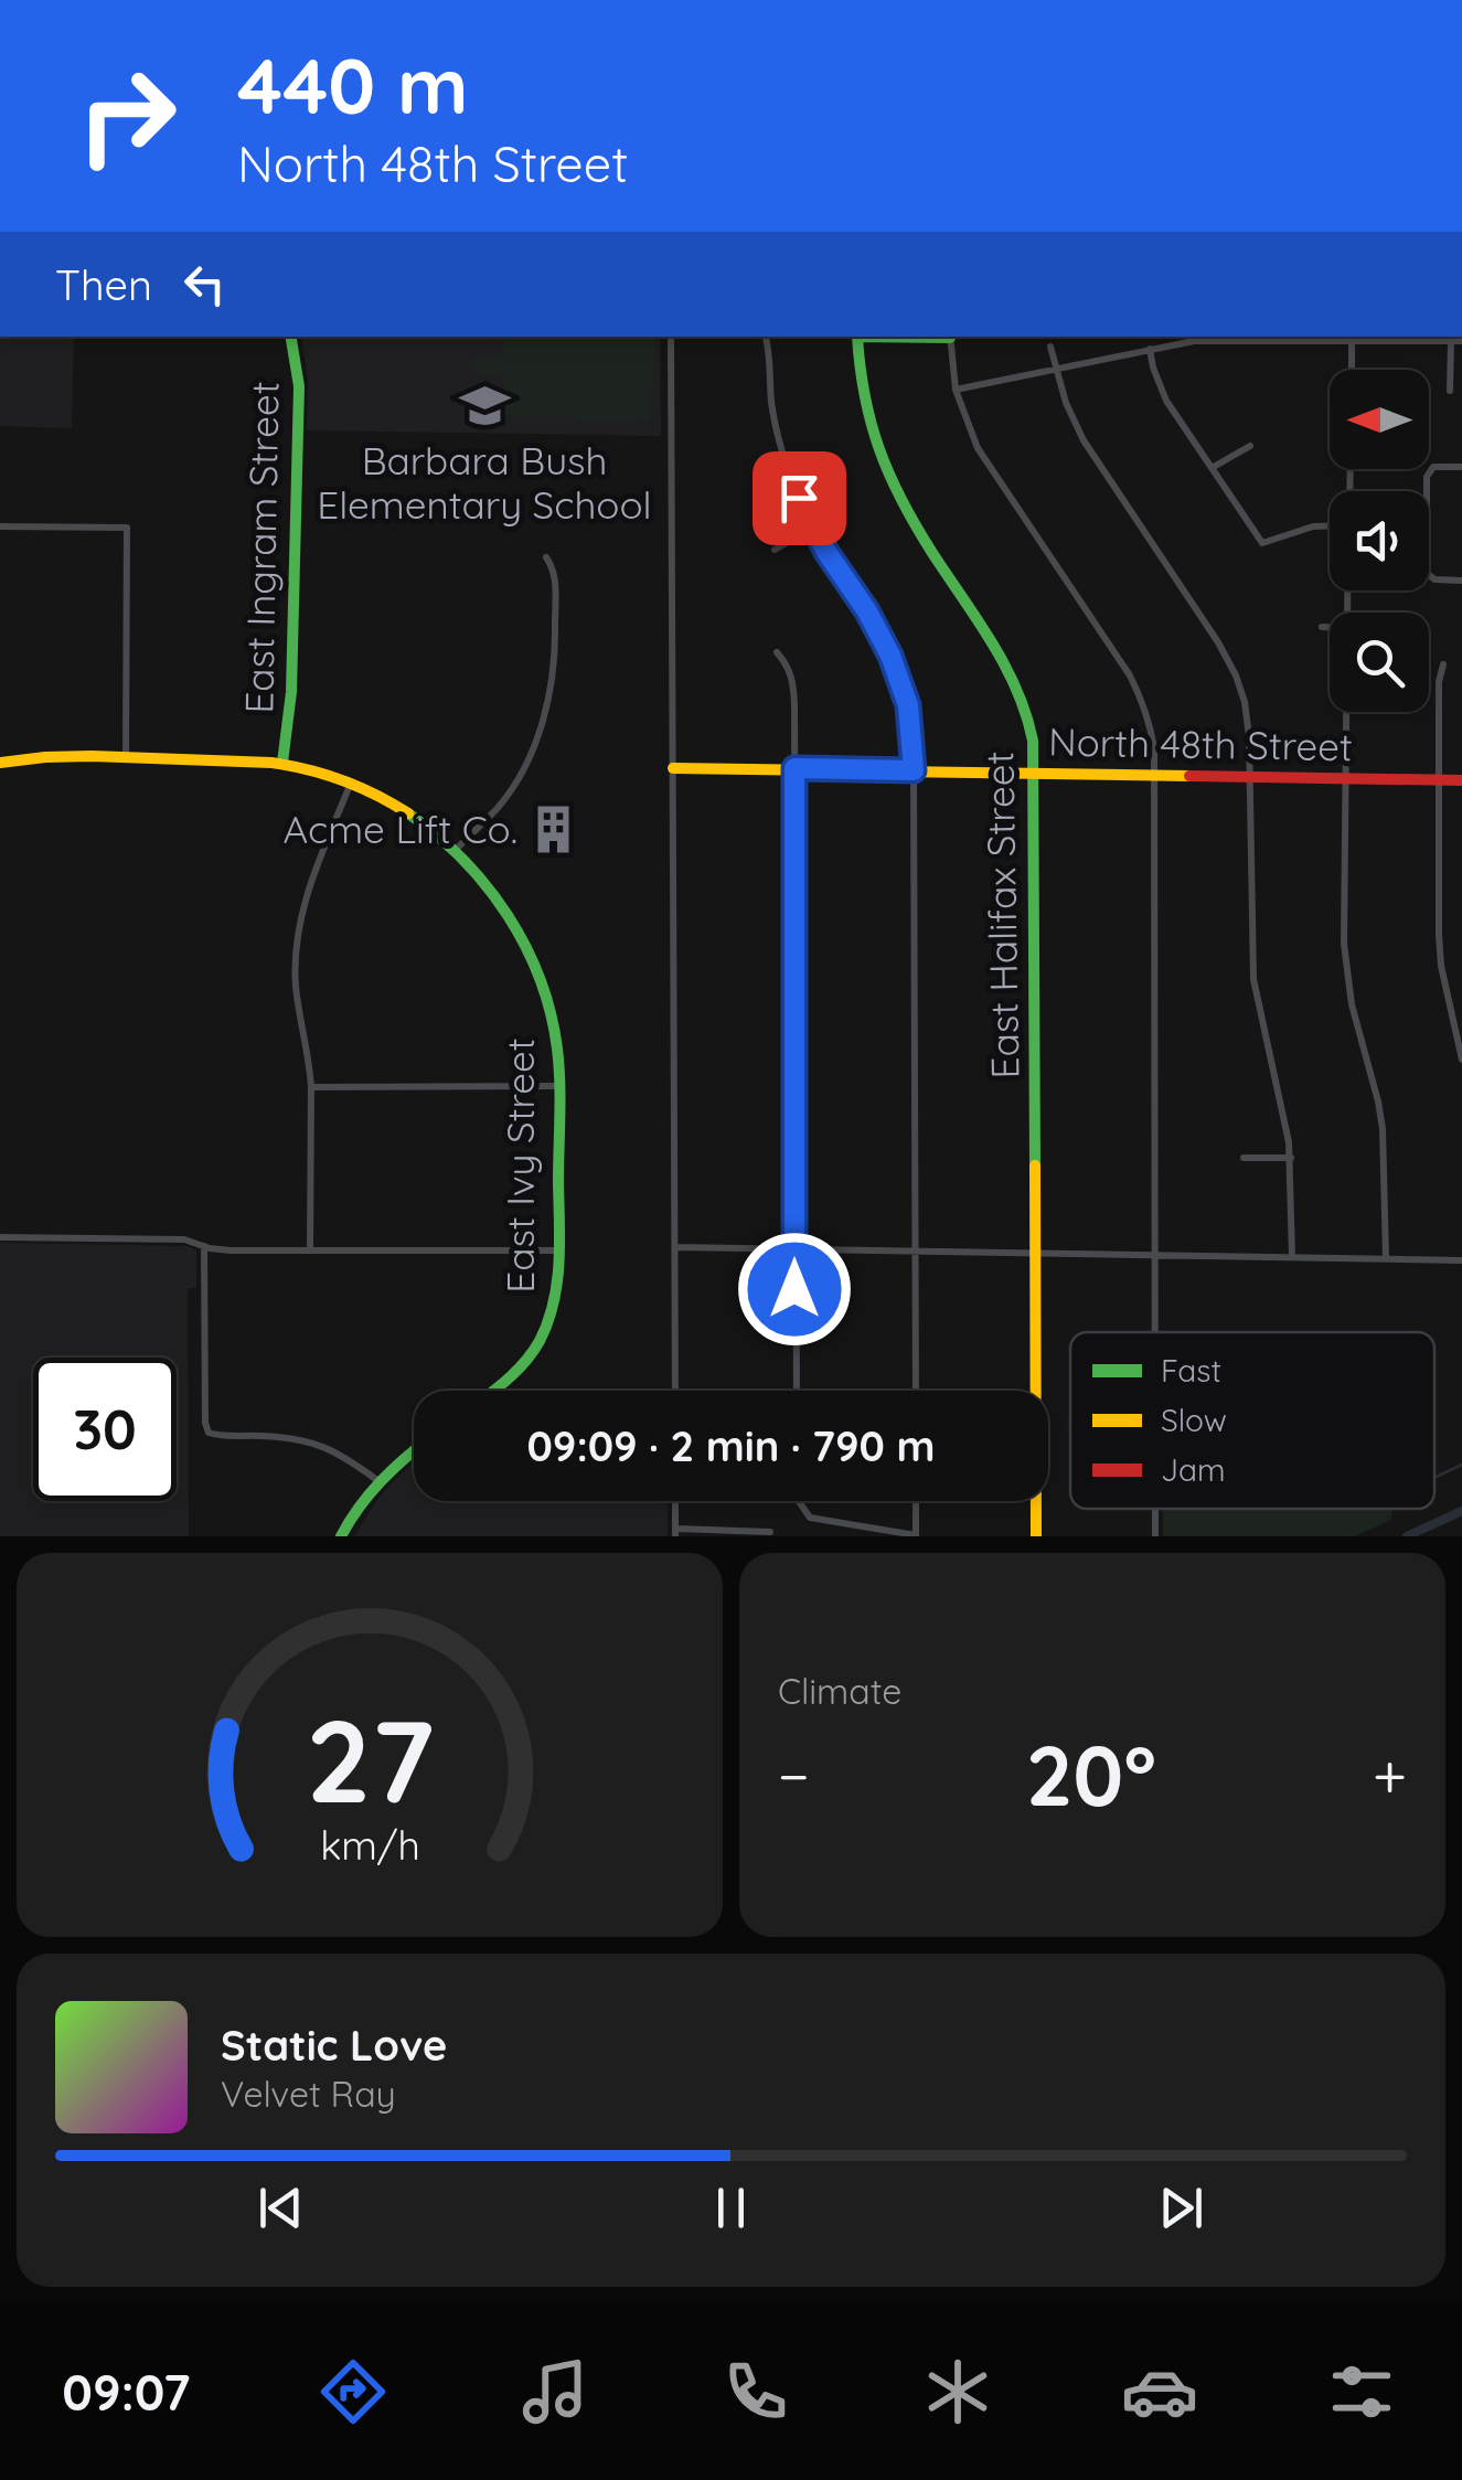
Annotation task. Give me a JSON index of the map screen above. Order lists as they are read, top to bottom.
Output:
{
  "streets": {
    "street": [
      "East Ingram Street",
      "North 48th Street",
      "East Halifax Street",
      "East Ivy Street"
    ]
  },
  "crossings": [
    ["North 48th Street", "East Halifax Street"]
  ],
  "places": {
    "school or university": ["Barbara Bush Elementary School"],
    "building": ["Acme Lift Co."]
  },
  "legend": ["Fast", "Slow", "Jam"],
  "north": "left",
  "page": {
    "turn": ["440 m", "North 48th Street"],
    "then": "Then",
    "limit": "30",
    "trip": "09:09 · 2 min · 790 m",
    "tile": "Climate",
    "heat": ["−", "20°", "+"],
    "song": ["Static Love", "Velvet Ray"],
    "tabs": "09:07",
    "gauge": ["27", "km/h"]
  }
}
